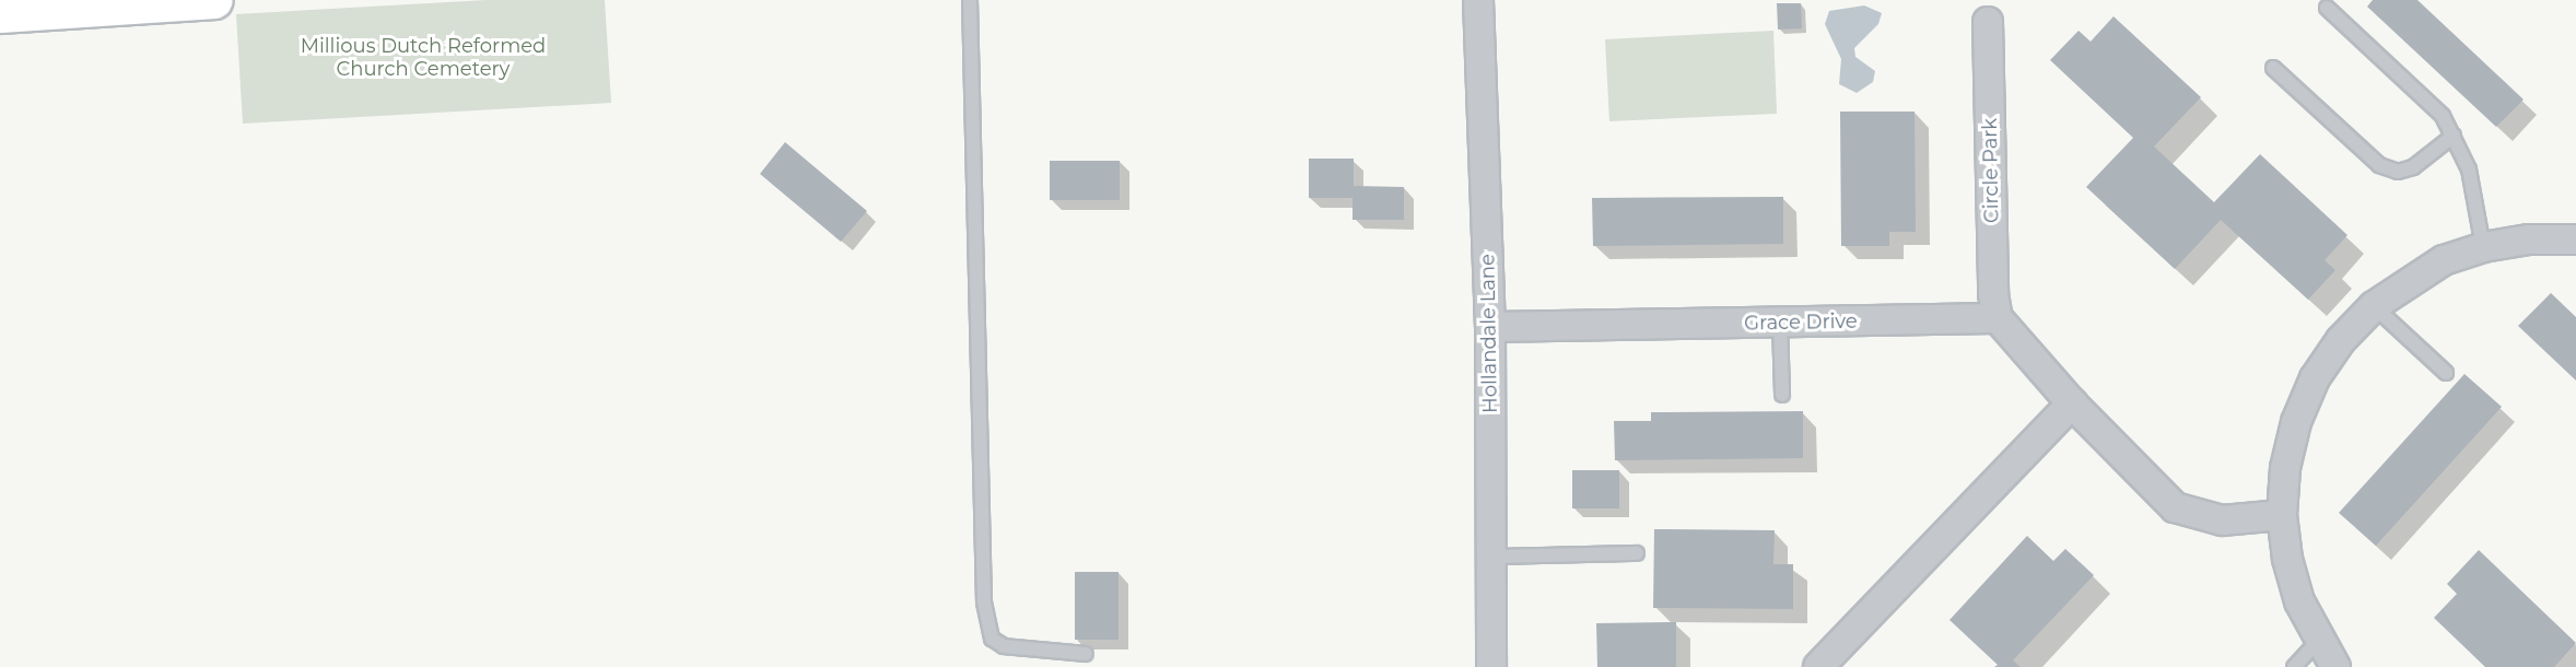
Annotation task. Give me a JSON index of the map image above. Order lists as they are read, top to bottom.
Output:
{
  "streets": {
    "street": ["Circle Park", "Grace Drive", "Hollandale Lane"]
  },
  "crossings": [
    ["Circle Park", "Grace Drive"],
    ["Grace Drive", "Hollandale Lane"]
  ],
  "parks": ["Millious Dutch Reformed Church Cemetery"]
}
